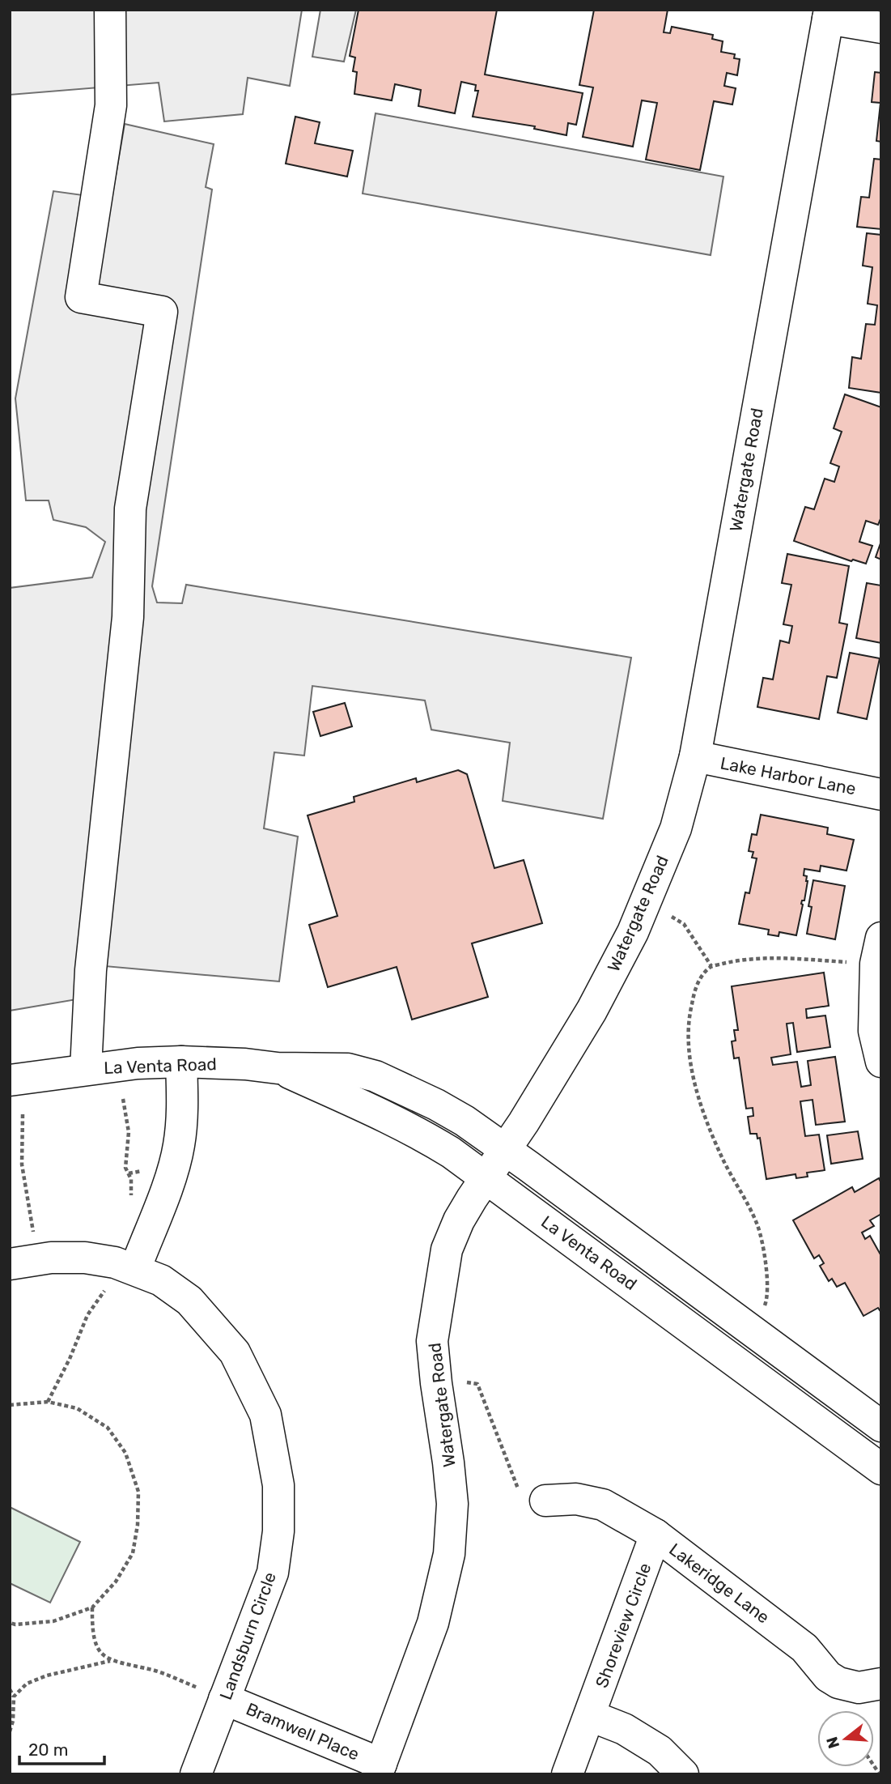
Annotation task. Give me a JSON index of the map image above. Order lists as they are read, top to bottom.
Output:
{
  "streets": {
    "street": [
      "Watergate Road",
      "Lake Harbor Lane",
      "La Venta Road",
      "Lakeridge Lane",
      "Shoreview Circle",
      "Landsburn Circle",
      "Bramwell Place"
    ]
  },
  "crossings": [
    ["Watergate Road", "Lake Harbor Lane"],
    ["Watergate Road", "La Venta Road"],
    ["Watergate Road", "Bramwell Place"],
    ["Lakeridge Lane", "Shoreview Circle"],
    ["Landsburn Circle", "Bramwell Place"]
  ],
  "scale_bar": "20 m",
  "north": "left"
}
